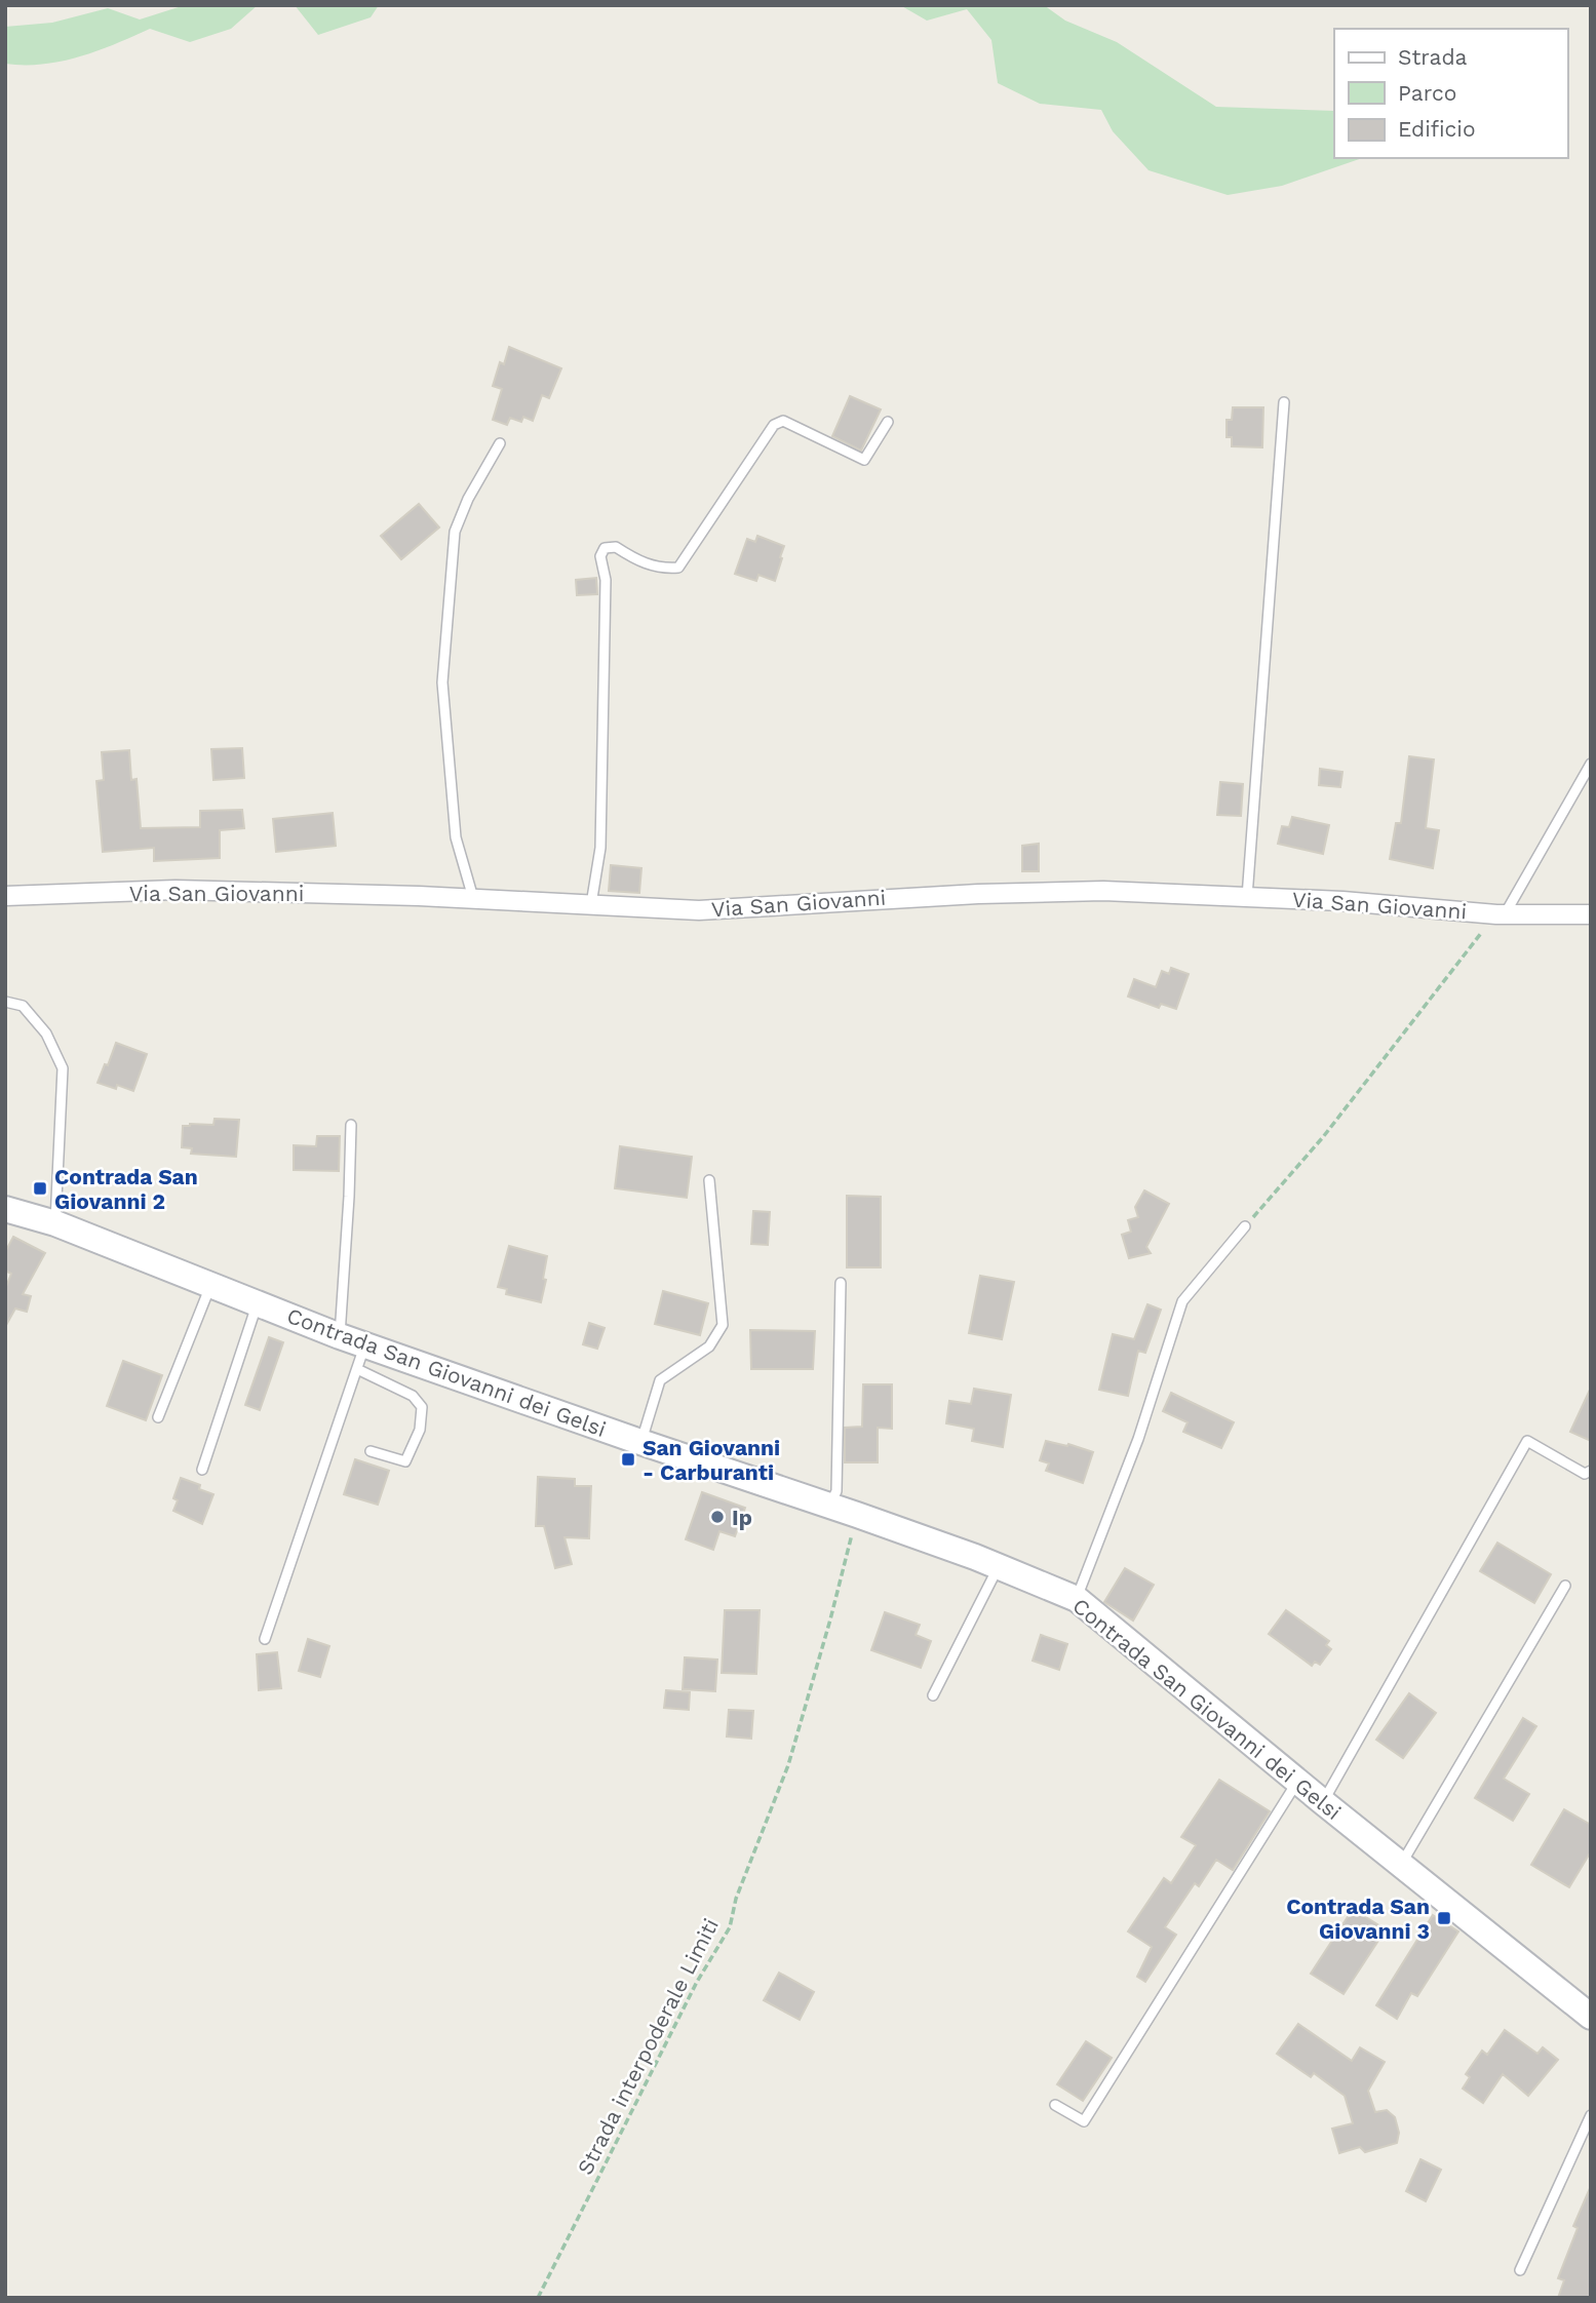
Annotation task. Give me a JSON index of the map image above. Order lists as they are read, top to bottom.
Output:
{
  "streets": {
    "main road": ["Contrada San Giovanni dei Gelsi"],
    "street": ["Via San Giovanni"],
    "path": ["Strada interpoderale Limiti"]
  },
  "crossings": [
    ["Contrada San Giovanni dei Gelsi", "Strada interpoderale Limiti"]
  ],
  "places": {
    "transit": ["Contrada San Giovanni 2", "San Giovanni - Carburanti", "Contrada San Giovanni 3"],
    "other": ["Ip"]
  },
  "legend": ["Strada", "Parco", "Edificio"]
}
